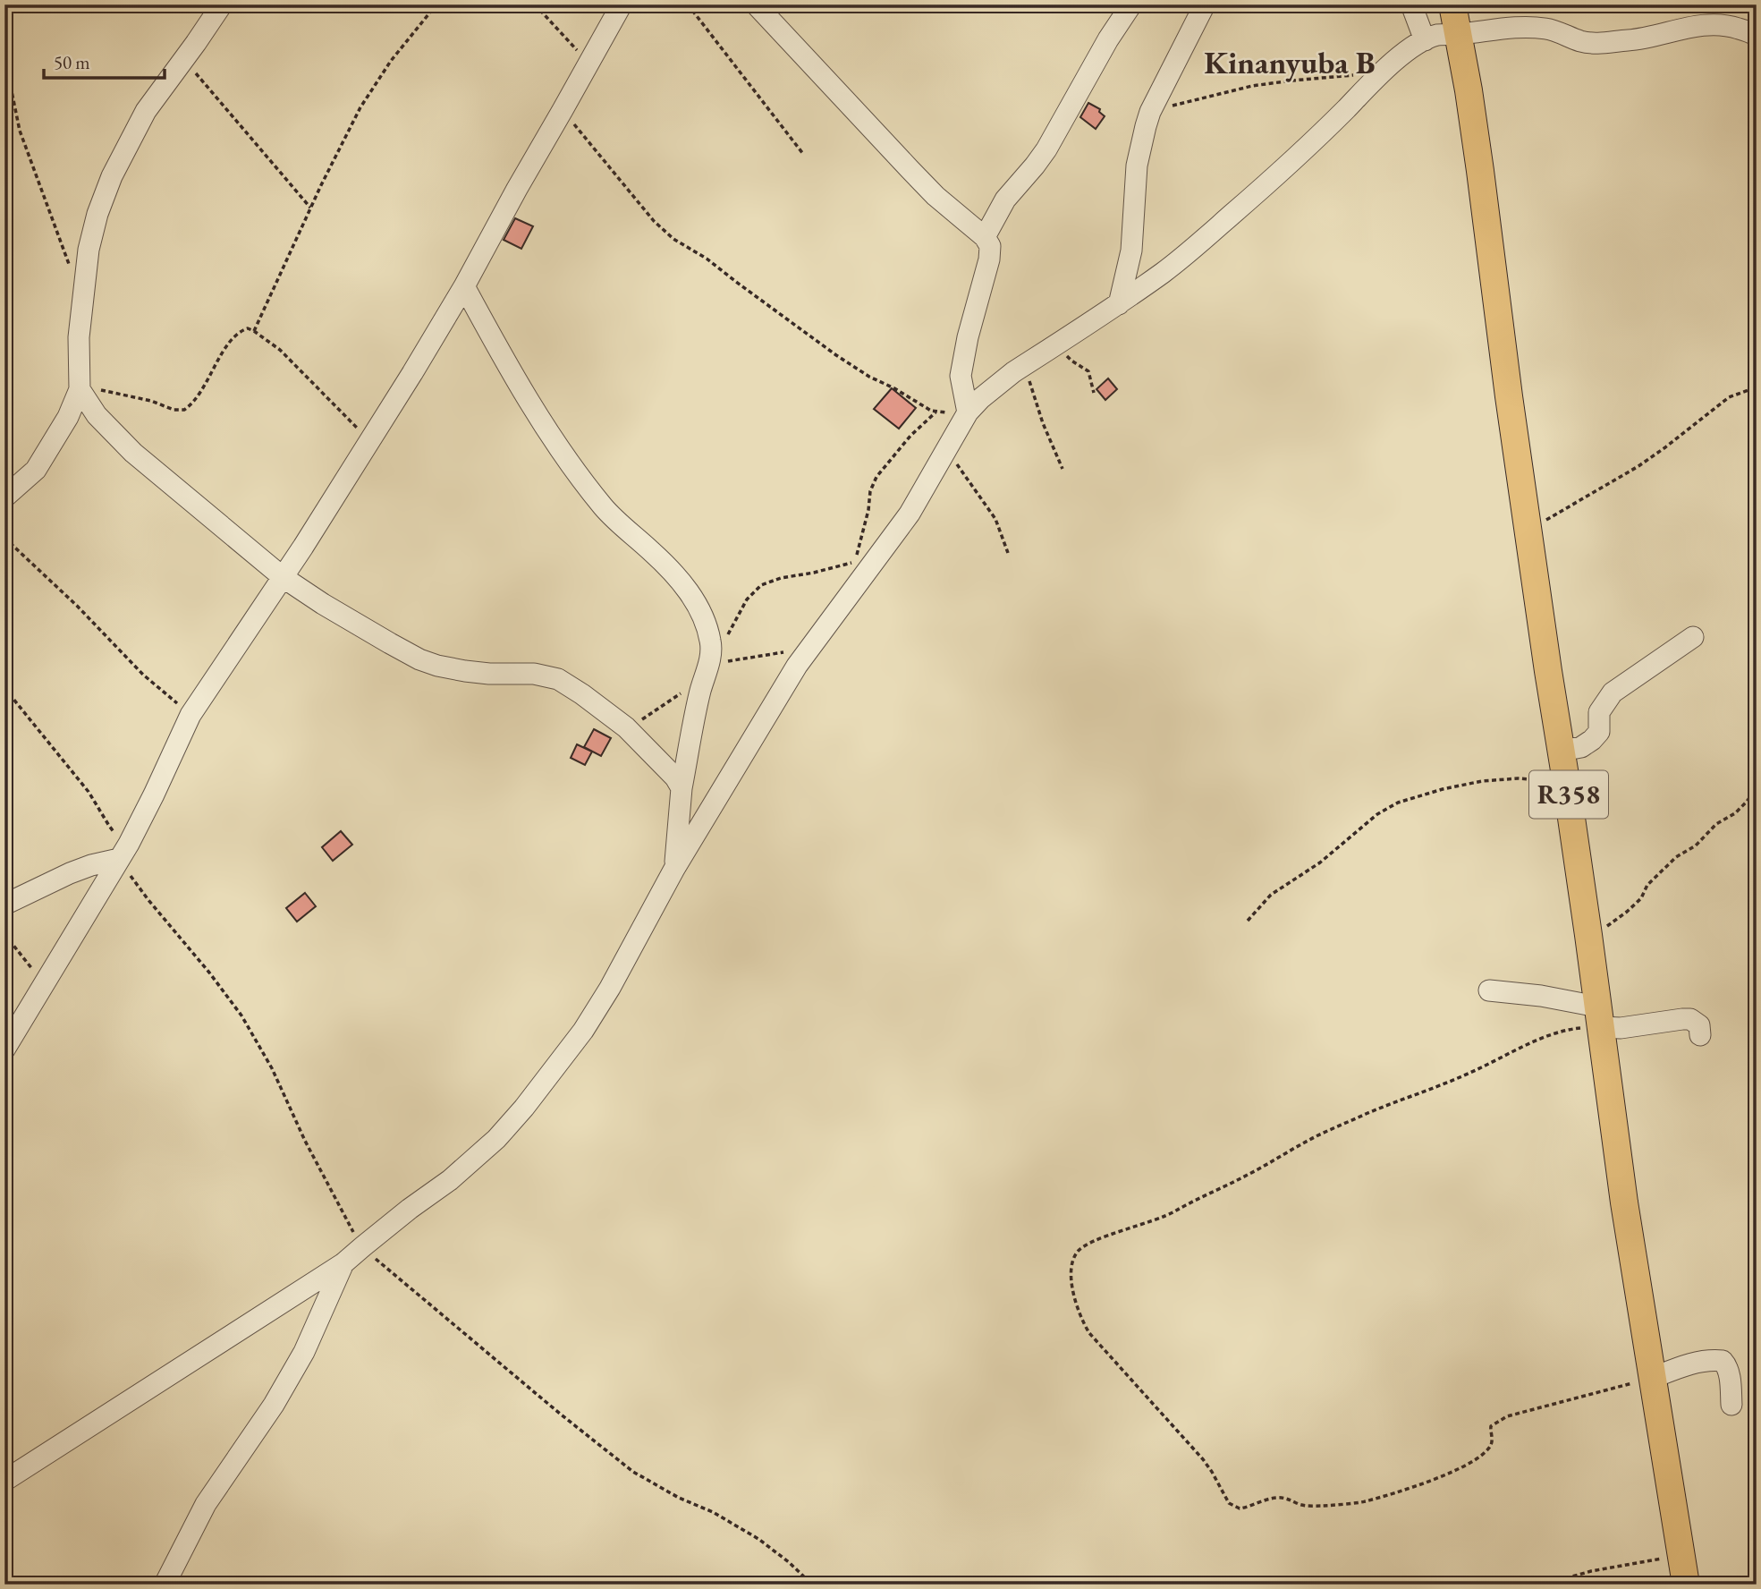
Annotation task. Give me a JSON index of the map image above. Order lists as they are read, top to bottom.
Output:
{
  "streets": {
    "main road": ["R358"]
  },
  "districts": ["Kinanyuba B"],
  "scale_bar": "50 m"
}
